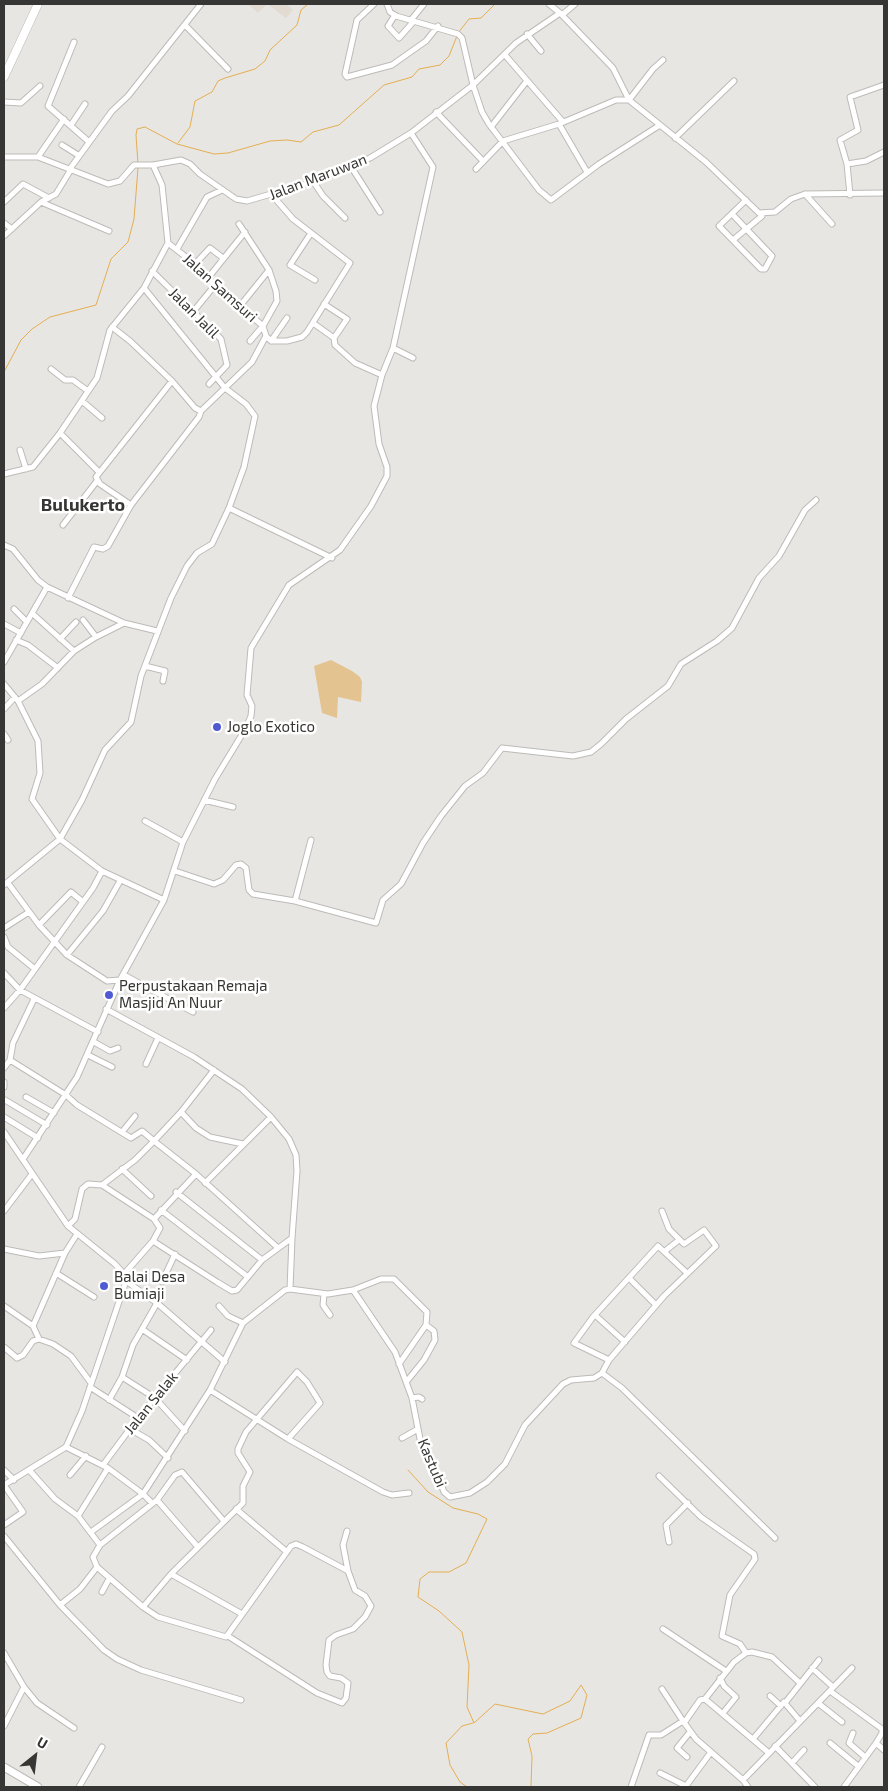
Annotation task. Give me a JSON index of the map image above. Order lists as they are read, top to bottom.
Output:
{
  "streets": {
    "street": [
      "Jalan Maruwan",
      "Jalan Samsuri",
      "Jalan Jalil",
      "Jalan Salak",
      "Kastubi"
    ]
  },
  "districts": ["Bulukerto"],
  "places": ["Joglo Exotico", "Perpustakaan Remaja Masjid An Nuur", "Balai Desa Bumiaji"],
  "north": "top right"
}
